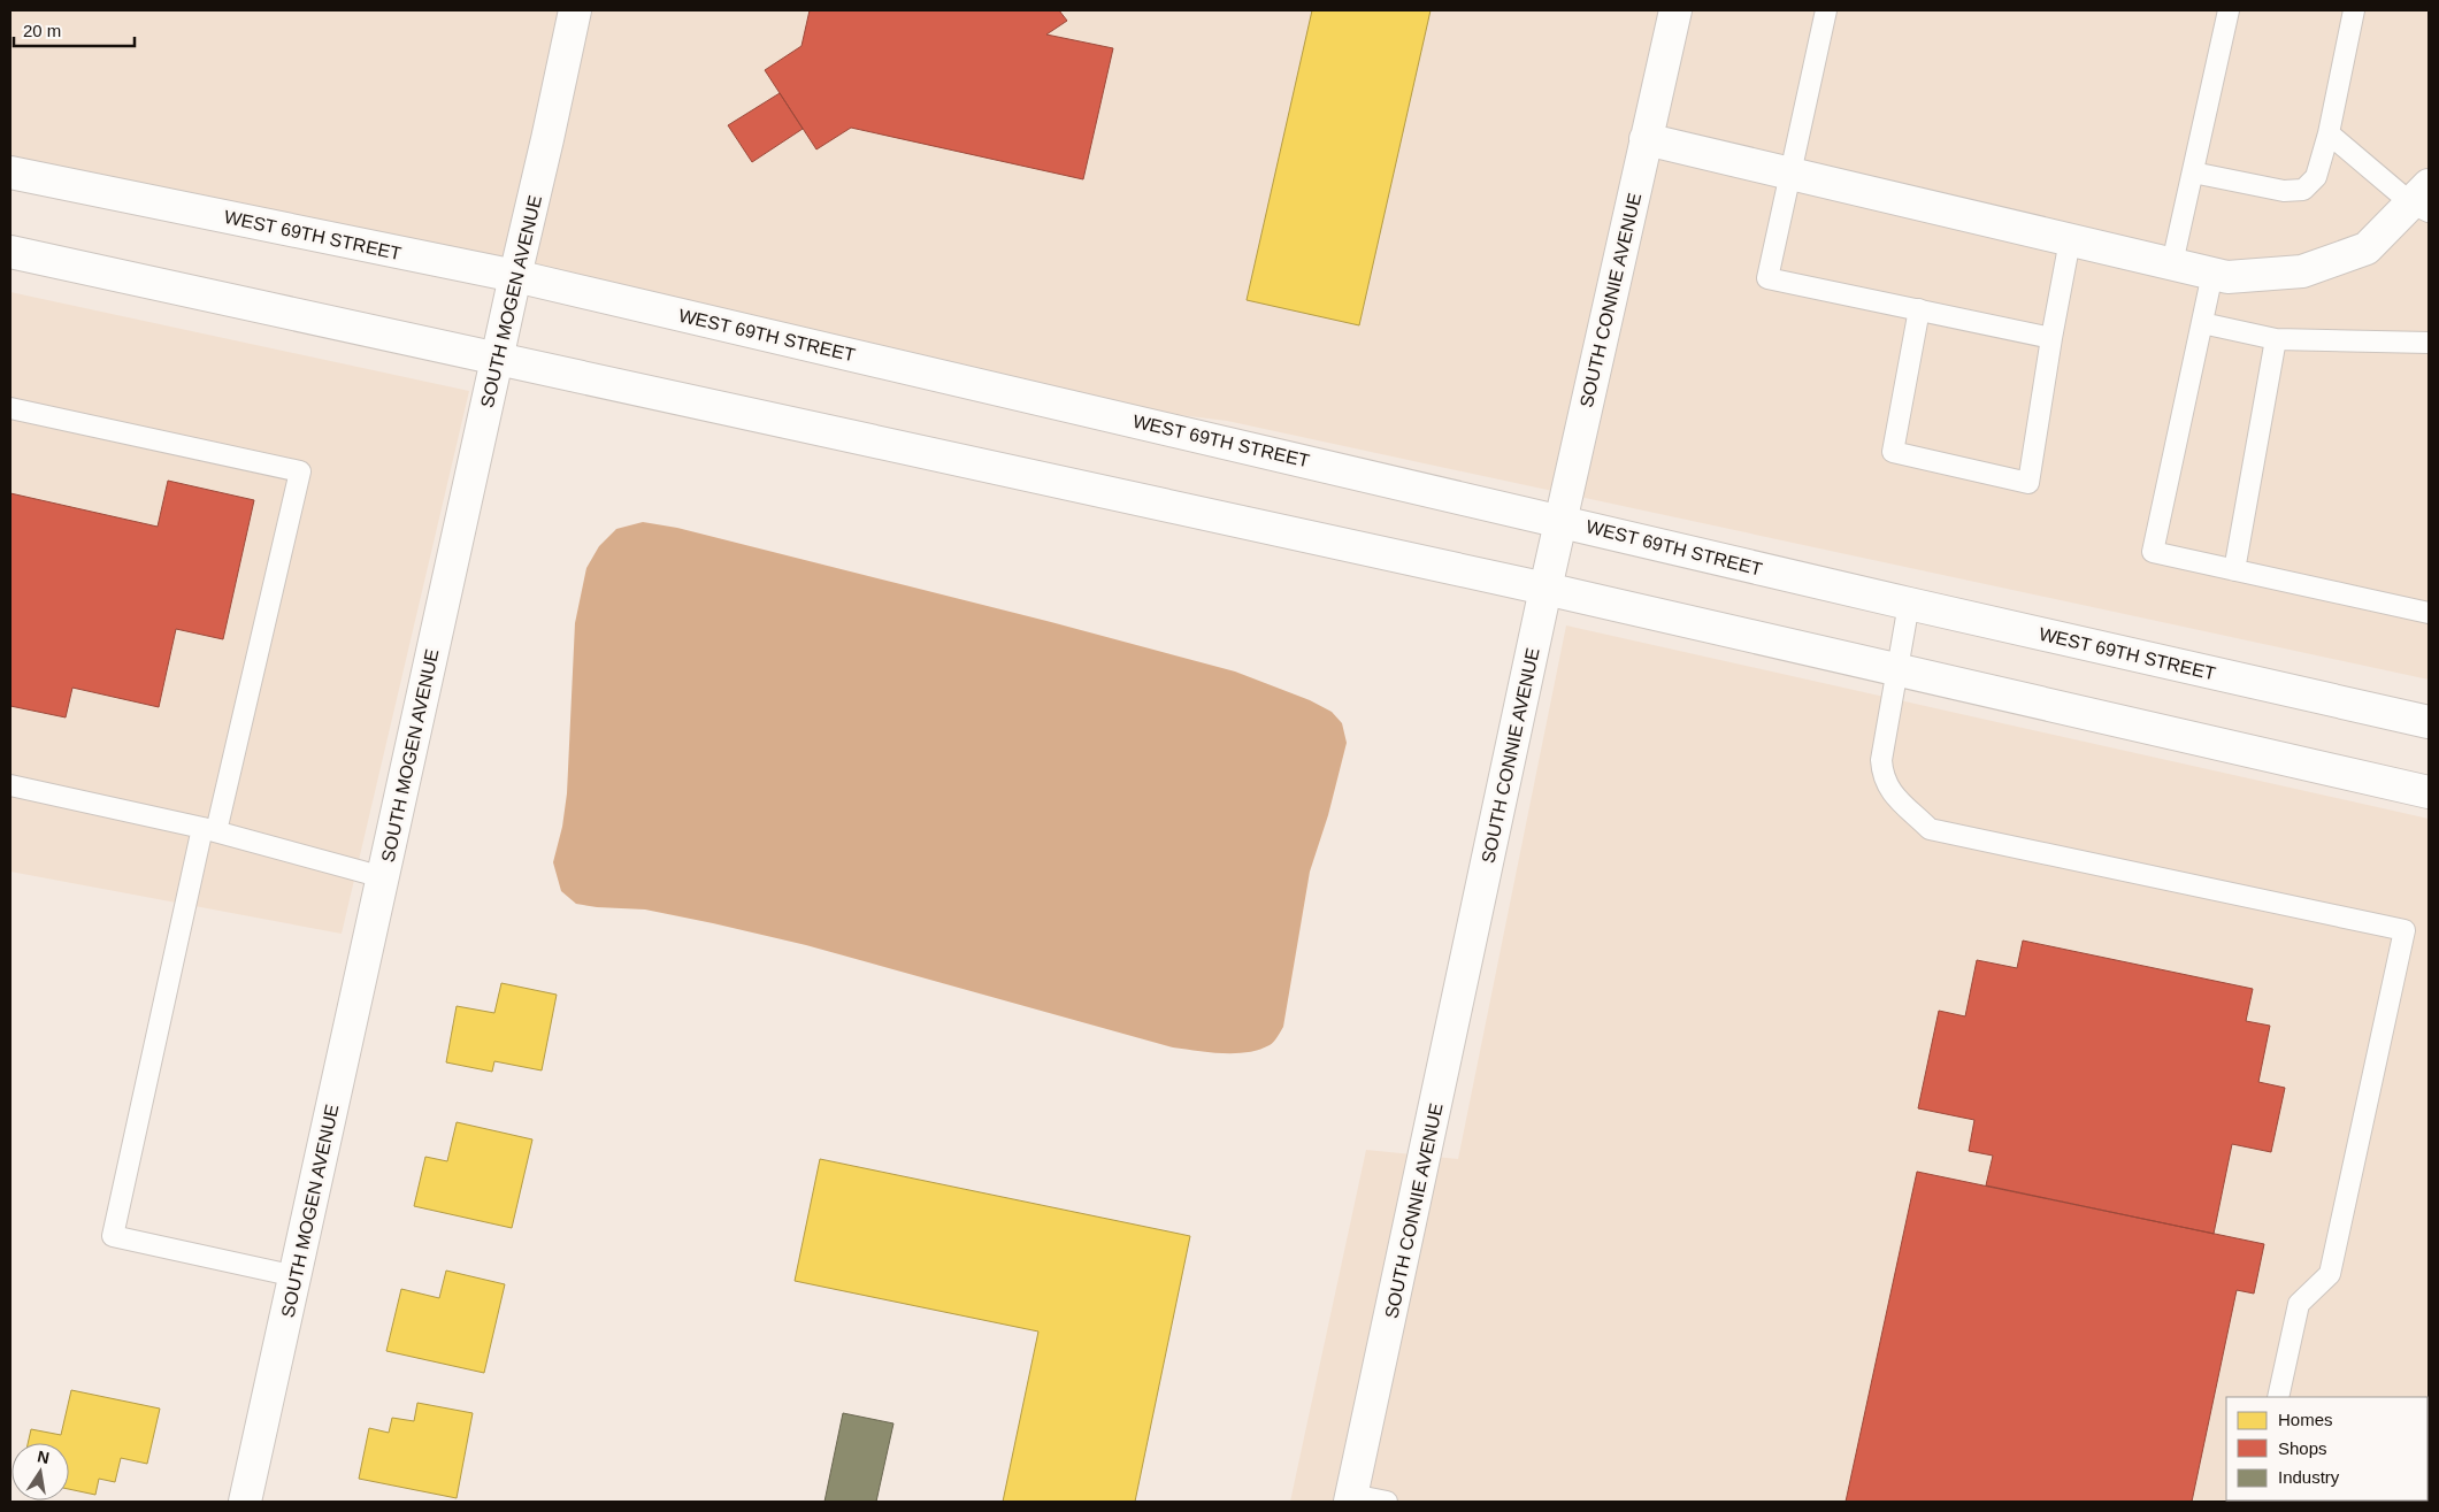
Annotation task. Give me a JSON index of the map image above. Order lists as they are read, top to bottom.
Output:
{
  "streets": {
    "street": ["WEST 69TH STREET", "SOUTH CONNIE AVENUE", "SOUTH MOGEN AVENUE"]
  },
  "crossings": [
    ["WEST 69TH STREET", "SOUTH CONNIE AVENUE"],
    ["WEST 69TH STREET", "SOUTH MOGEN AVENUE"]
  ],
  "legend": ["Homes", "Shops", "Industry"],
  "scale_bar": "20 m",
  "north": "top"
}
